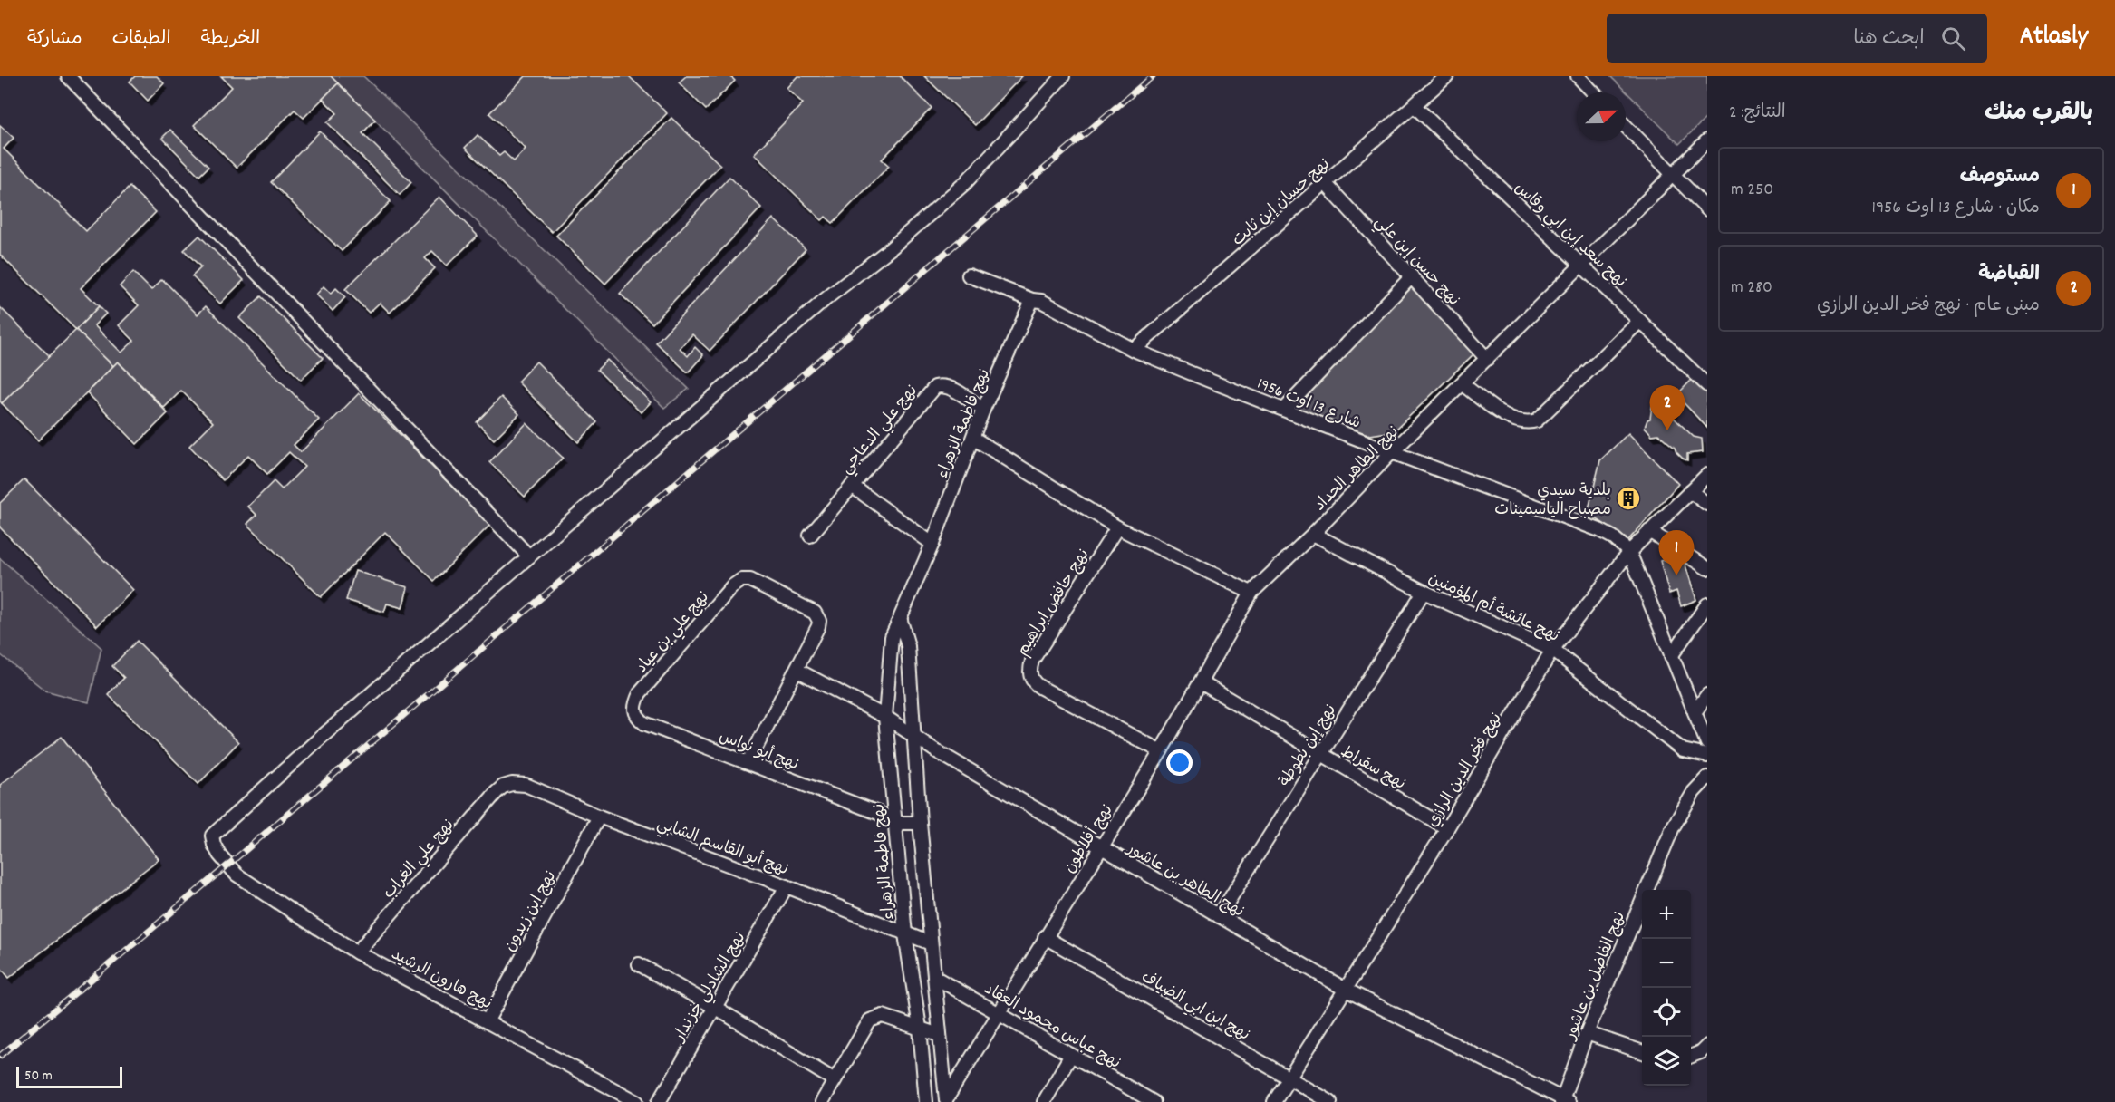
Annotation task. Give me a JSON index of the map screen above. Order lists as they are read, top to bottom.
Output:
{
  "streets": {
    "street": [
      "نهج حسان إبن ثابت",
      "نهج سعد إبن ابي وقاس",
      "نهج حسن إبن علي",
      "شارع 13 اوت 1956",
      "نهج فاطمة الزهراء",
      "نهج علي الدعاجي",
      "نهج الطاهر الحداد",
      "نهج حافض ابراهيم",
      "نهج عائشة أم المؤمنين",
      "نهج علي بن عياد",
      "نهج إبن بطوطة",
      "نهج أبو نواس",
      "نهج سقراط",
      "نهج فخر الدين الرازي",
      "نهج أفلاطون",
      "نهج أبو القاسم الشابي",
      "نهج علي الغراب",
      "نهج الطاهر بن عاشور",
      "نهج ابن زيدون",
      "نهج الفاضل بن عاشور",
      "نهج هارون الرشيد",
      "نهج الشادلي خزندار",
      "نهج ابن ابي الضياف",
      "نهج عباس محمود العقاد"
    ]
  },
  "crossings": [
    ["نهج حسان إبن ثابت", "نهج سعد إبن ابي وقاس"],
    ["نهج حسان إبن ثابت", "نهج حسن إبن علي"],
    ["نهج حسان إبن ثابت", "شارع 13 اوت 1956"],
    ["نهج سعد إبن ابي وقاس", "نهج الطاهر الحداد"],
    ["نهج حسن إبن علي", "نهج الطاهر الحداد"],
    ["شارع 13 اوت 1956", "نهج فاطمة الزهراء"],
    ["شارع 13 اوت 1956", "نهج الطاهر الحداد"],
    ["شارع 13 اوت 1956", "نهج فخر الدين الرازي"],
    ["نهج فاطمة الزهراء", "نهج علي الدعاجي"],
    ["نهج فاطمة الزهراء", "نهج أبو نواس"],
    ["نهج فاطمة الزهراء", "نهج أبو القاسم الشابي"],
    ["نهج فاطمة الزهراء", "نهج الطاهر بن عاشور"],
    ["نهج الطاهر الحداد", "نهج عائشة أم المؤمنين"],
    ["نهج الطاهر الحداد", "نهج أفلاطون"],
    ["نهج حافض ابراهيم", "نهج أفلاطون"],
    ["نهج عائشة أم المؤمنين", "نهج إبن بطوطة"],
    ["نهج عائشة أم المؤمنين", "نهج فخر الدين الرازي"],
    ["نهج علي بن عياد", "نهج أبو نواس"],
    ["نهج علي بن عياد", "نهج الطاهر بن عاشور"],
    ["نهج إبن بطوطة", "نهج سقراط"],
    ["نهج إبن بطوطة", "نهج الطاهر بن عاشور"],
    ["نهج سقراط", "نهج فخر الدين الرازي"],
    ["نهج سقراط", "نهج أفلاطون"],
    ["نهج فخر الدين الرازي", "نهج الطاهر بن عاشور"],
    ["نهج فخر الدين الرازي", "نهج ابن ابي الضياف"],
    ["نهج أفلاطون", "نهج الطاهر بن عاشور"],
    ["نهج أفلاطون", "نهج ابن ابي الضياف"],
    ["نهج أفلاطون", "نهج عباس محمود العقاد"],
    ["نهج أبو القاسم الشابي", "نهج علي الغراب"],
    ["نهج أبو القاسم الشابي", "نهج ابن زيدون"],
    ["نهج أبو القاسم الشابي", "نهج الشادلي خزندار"],
    ["نهج علي الغراب", "نهج هارون الرشيد"],
    ["نهج الطاهر بن عاشور", "نهج الفاضل بن عاشور"],
    ["نهج ابن زيدون", "نهج هارون الرشيد"]
  ],
  "places": {
    "building": ["بلدية سيدي مصباح الياسمينات"]
  },
  "scale_bar": "50 m",
  "north": "right",
  "page": {
    "header": "Atlasly",
    "search": "ابحث هنا",
    "nav": ["الخريطة", "الطبقات", "مشاركة"],
    "heading": ["بالقرب منك", "النتائج: 2"],
    "list": [
      {
        "mark": "1",
        "name": "مستوصف",
        "note": "مكان · شارع 13 اوت 1956",
        "value": "250 m"
      },
      {
        "mark": "2",
        "name": "القباضة",
        "note": "مبنى عام · نهج فخر الدين الرازي",
        "value": "280 m"
      }
    ],
    "pins": ["2", "1"],
    "map_buttons": ["+", "−"],
    "scale": "50 m"
  }
}
